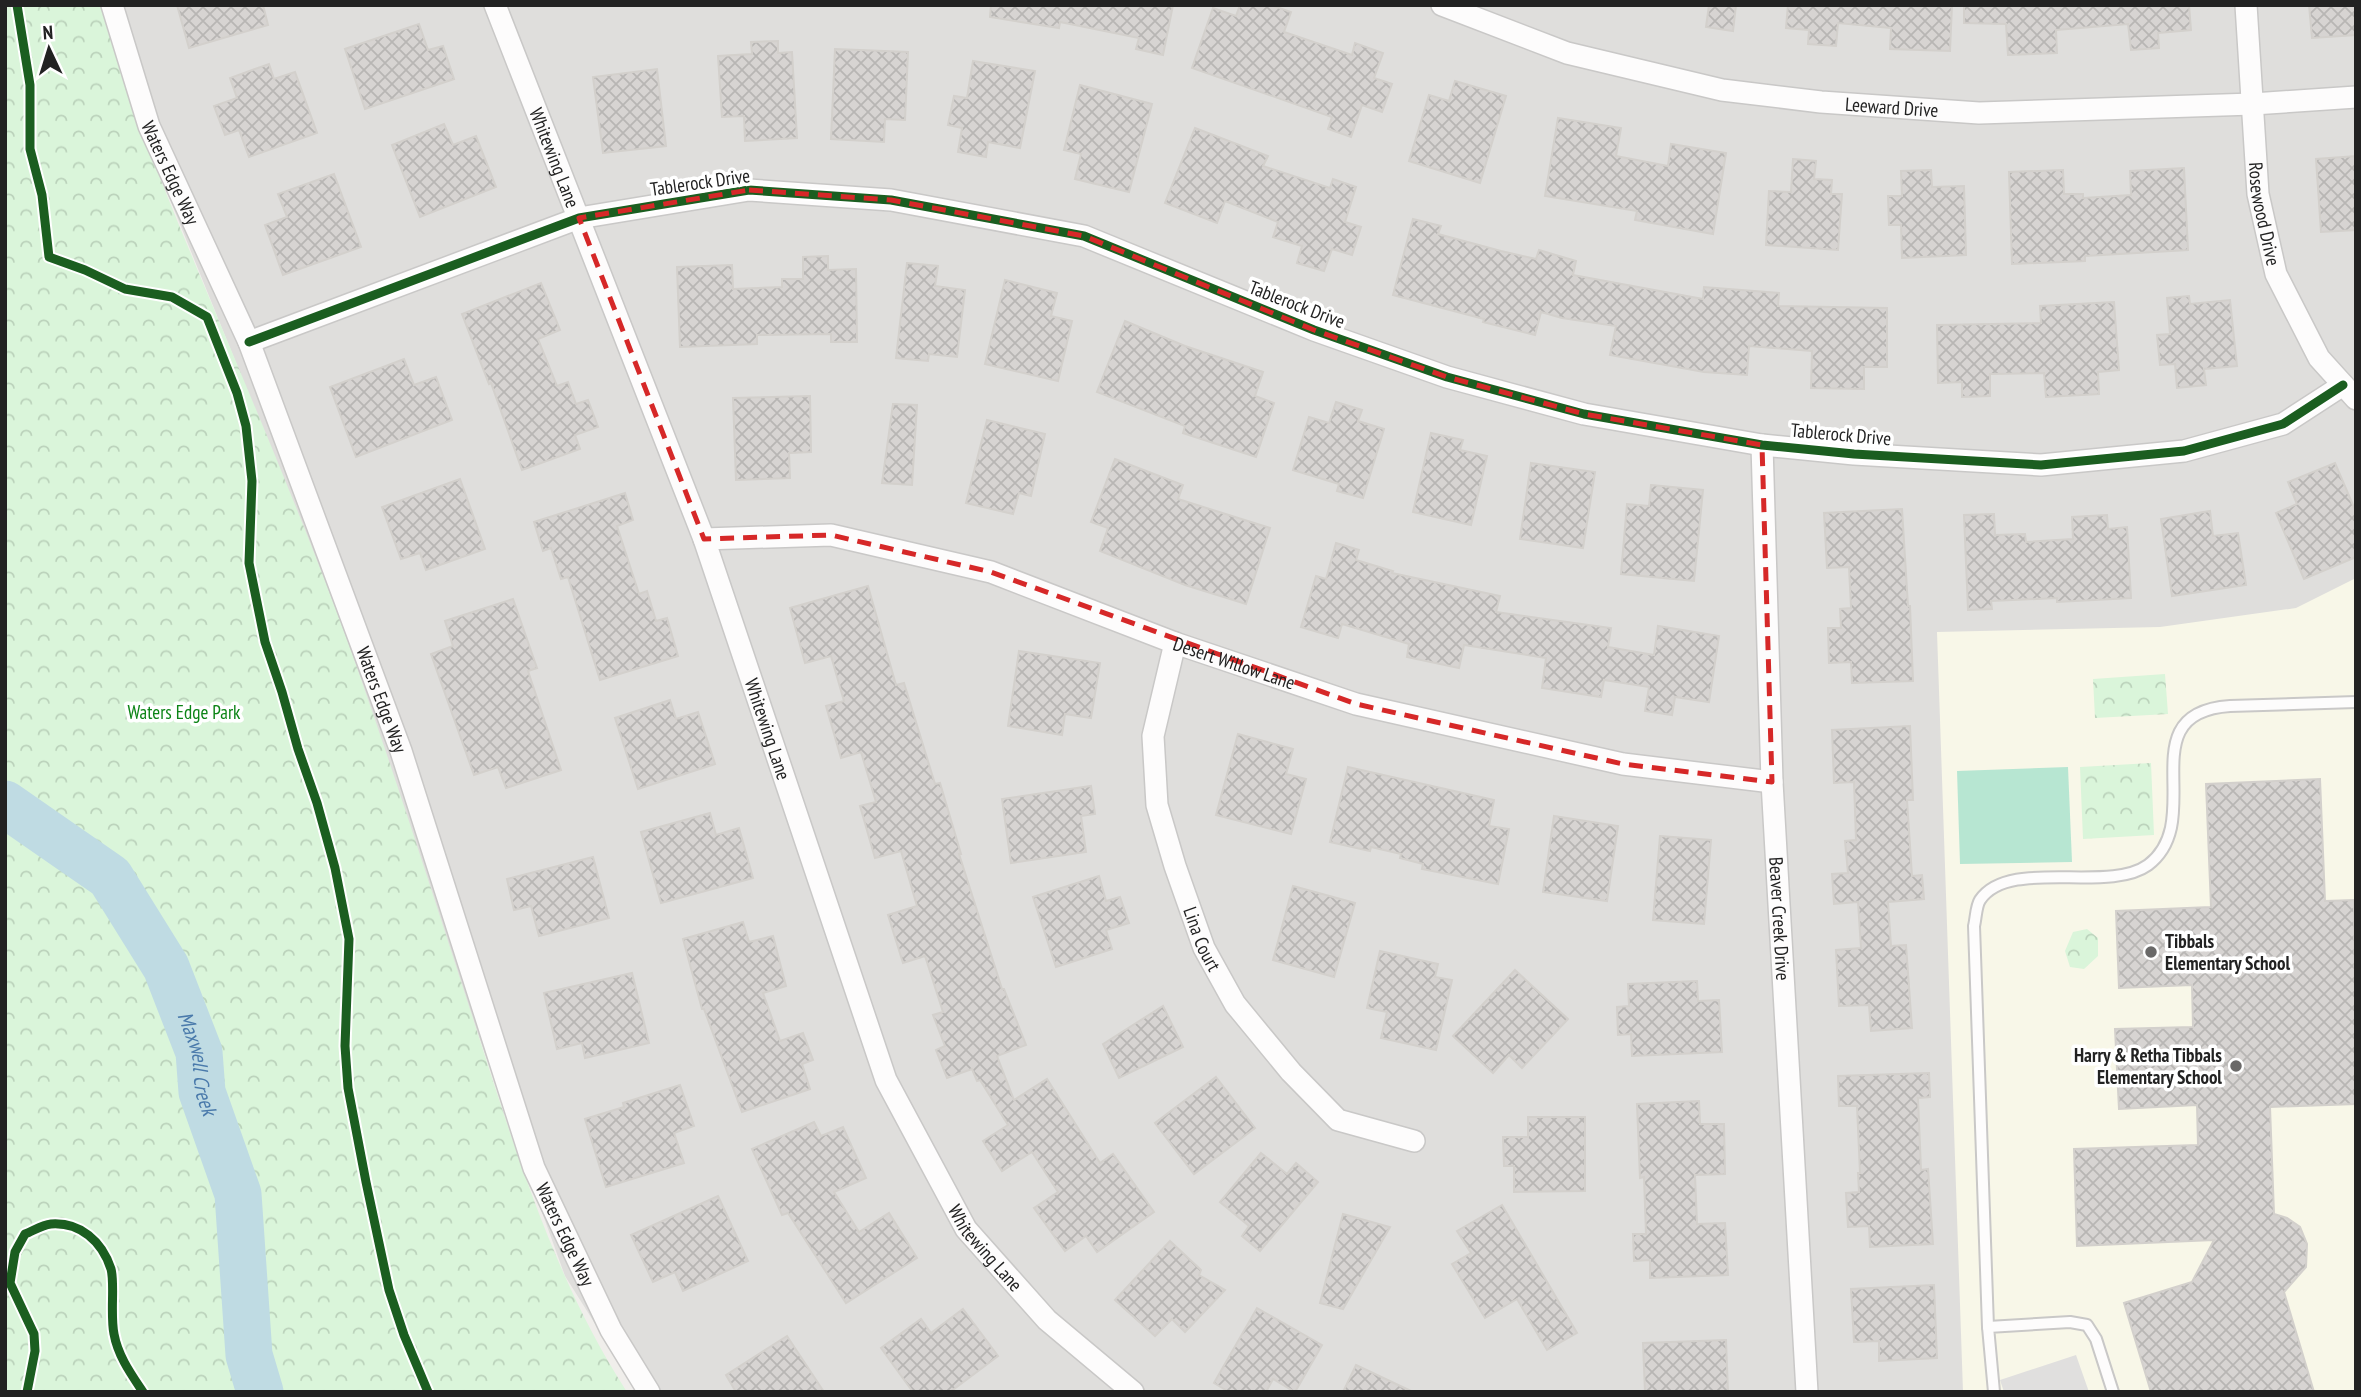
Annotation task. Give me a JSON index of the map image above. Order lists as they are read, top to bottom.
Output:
{
  "streets": {
    "street": [
      "Leeward Drive",
      "Whitewing Lane",
      "Waters Edge Way",
      "Tablerock Drive",
      "Rosewood Drive",
      "Desert Willow Lane",
      "Beaver Creek Drive",
      "Lina Court"
    ]
  },
  "crossings": [
    ["Leeward Drive", "Rosewood Drive"],
    ["Whitewing Lane", "Tablerock Drive"],
    ["Whitewing Lane", "Desert Willow Lane"],
    ["Waters Edge Way", "Tablerock Drive"],
    ["Tablerock Drive", "Rosewood Drive"],
    ["Tablerock Drive", "Beaver Creek Drive"],
    ["Desert Willow Lane", "Beaver Creek Drive"],
    ["Desert Willow Lane", "Lina Court"]
  ],
  "water": ["Maxwell Creek"],
  "parks": ["Waters Edge Park"],
  "places": ["Tibbals Elementary School", "Harry & Retha Tibbals Elementary School"],
  "north": "top"
}
